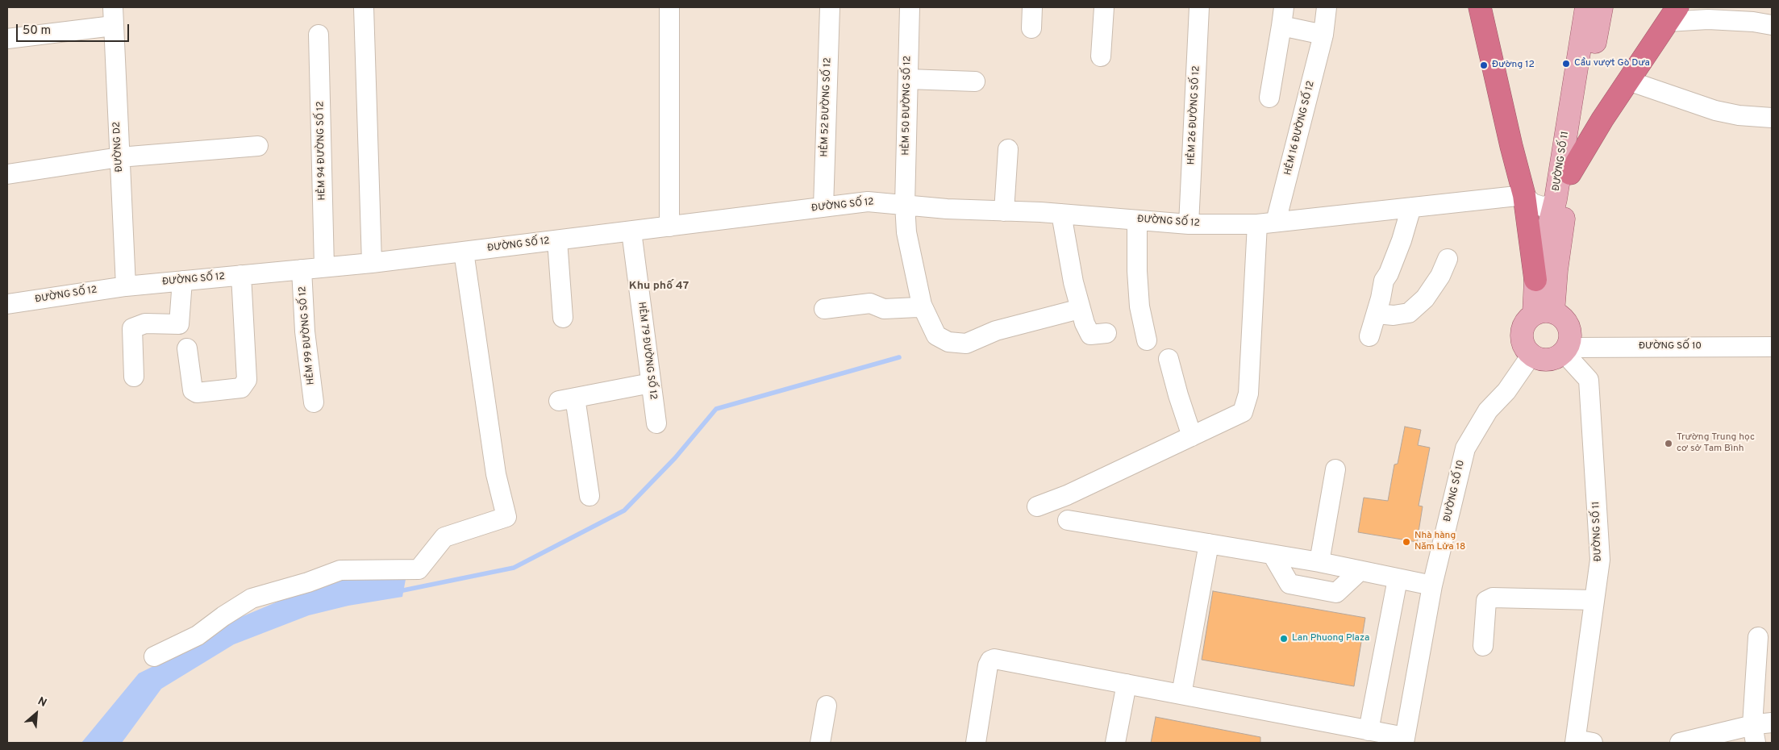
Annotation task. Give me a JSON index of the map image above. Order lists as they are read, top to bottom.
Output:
{
  "streets": {
    "main road": ["ĐƯỜNG SỐ 11"],
    "street": [
      "HẺM 50 ĐƯỜNG SỐ 12",
      "HẺM 52 ĐƯỜNG SỐ 12",
      "HẺM 26 ĐƯỜNG SỐ 12",
      "HẺM 16 ĐƯỜNG SỐ 12",
      "ĐƯỜNG D2",
      "HẺM 94 ĐƯỜNG SỐ 12",
      "ĐƯỜNG SỐ 12",
      "HẺM 99 ĐƯỜNG SỐ 12",
      "ĐƯỜNG SỐ 10",
      "HẺM 79 ĐƯỜNG SỐ 12"
    ]
  },
  "crossings": [
    ["HẺM 50 ĐƯỜNG SỐ 12", "ĐƯỜNG SỐ 12"],
    ["HẺM 52 ĐƯỜNG SỐ 12", "ĐƯỜNG SỐ 12"],
    ["HẺM 26 ĐƯỜNG SỐ 12", "ĐƯỜNG SỐ 12"],
    ["HẺM 16 ĐƯỜNG SỐ 12", "ĐƯỜNG SỐ 12"],
    ["ĐƯỜNG D2", "ĐƯỜNG SỐ 12"],
    ["HẺM 94 ĐƯỜNG SỐ 12", "ĐƯỜNG SỐ 12"],
    ["ĐƯỜNG SỐ 11", "ĐƯỜNG SỐ 10"],
    ["ĐƯỜNG SỐ 12", "HẺM 99 ĐƯỜNG SỐ 12"],
    ["ĐƯỜNG SỐ 12", "HẺM 79 ĐƯỜNG SỐ 12"]
  ],
  "districts": ["Khu phố 47"],
  "places": [
    "Cầu vượt Gò Dưa",
    "Đường 12",
    "Trường Trung học cơ sở Tam Bình",
    "Nhà hàng Năm Lửa 18",
    "Lan Phuong Plaza"
  ],
  "scale_bar": "50 m",
  "north": "top right"
}
